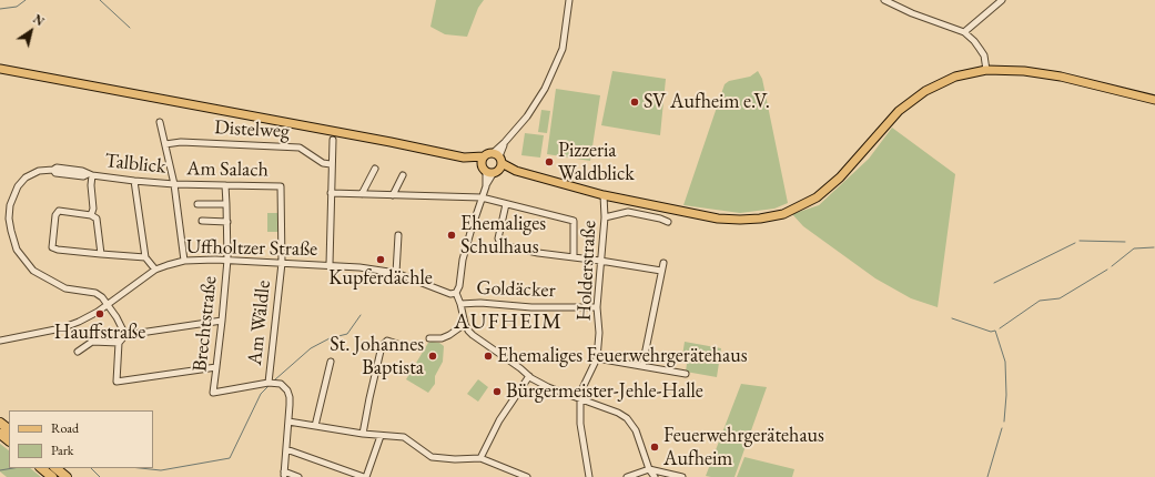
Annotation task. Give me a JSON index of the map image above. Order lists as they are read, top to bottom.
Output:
{
  "streets": {
    "street": [
      "Distelweg",
      "Talblick",
      "Am Salach",
      "Uffholtzer Straße",
      "Holderstraße",
      "Goldäcker",
      "Am Wäldle",
      "Brechtstraße"
    ]
  },
  "crossings": [
    ["Talblick", "Am Salach"],
    ["Talblick", "Uffholtzer Straße"],
    ["Am Salach", "Am Wäldle"],
    ["Am Salach", "Brechtstraße"],
    ["Uffholtzer Straße", "Am Wäldle"],
    ["Uffholtzer Straße", "Brechtstraße"],
    ["Holderstraße", "Goldäcker"],
    ["Am Wäldle", "Brechtstraße"]
  ],
  "districts": ["AUFHEIM"],
  "places": [
    "SV Aufheim e.V.",
    "Pizzeria Waldblick",
    "Ehemaliges Schulhaus",
    "Kupferdächle",
    "Hauffstraße",
    "St. Johannes Baptista",
    "Ehemaliges Feuerwehrgerätehaus",
    "Bürgermeister-Jehle-Halle",
    "Feuerwehrgerätehaus Aufheim"
  ],
  "legend": ["Road", "Park"],
  "north": "top right"
}
